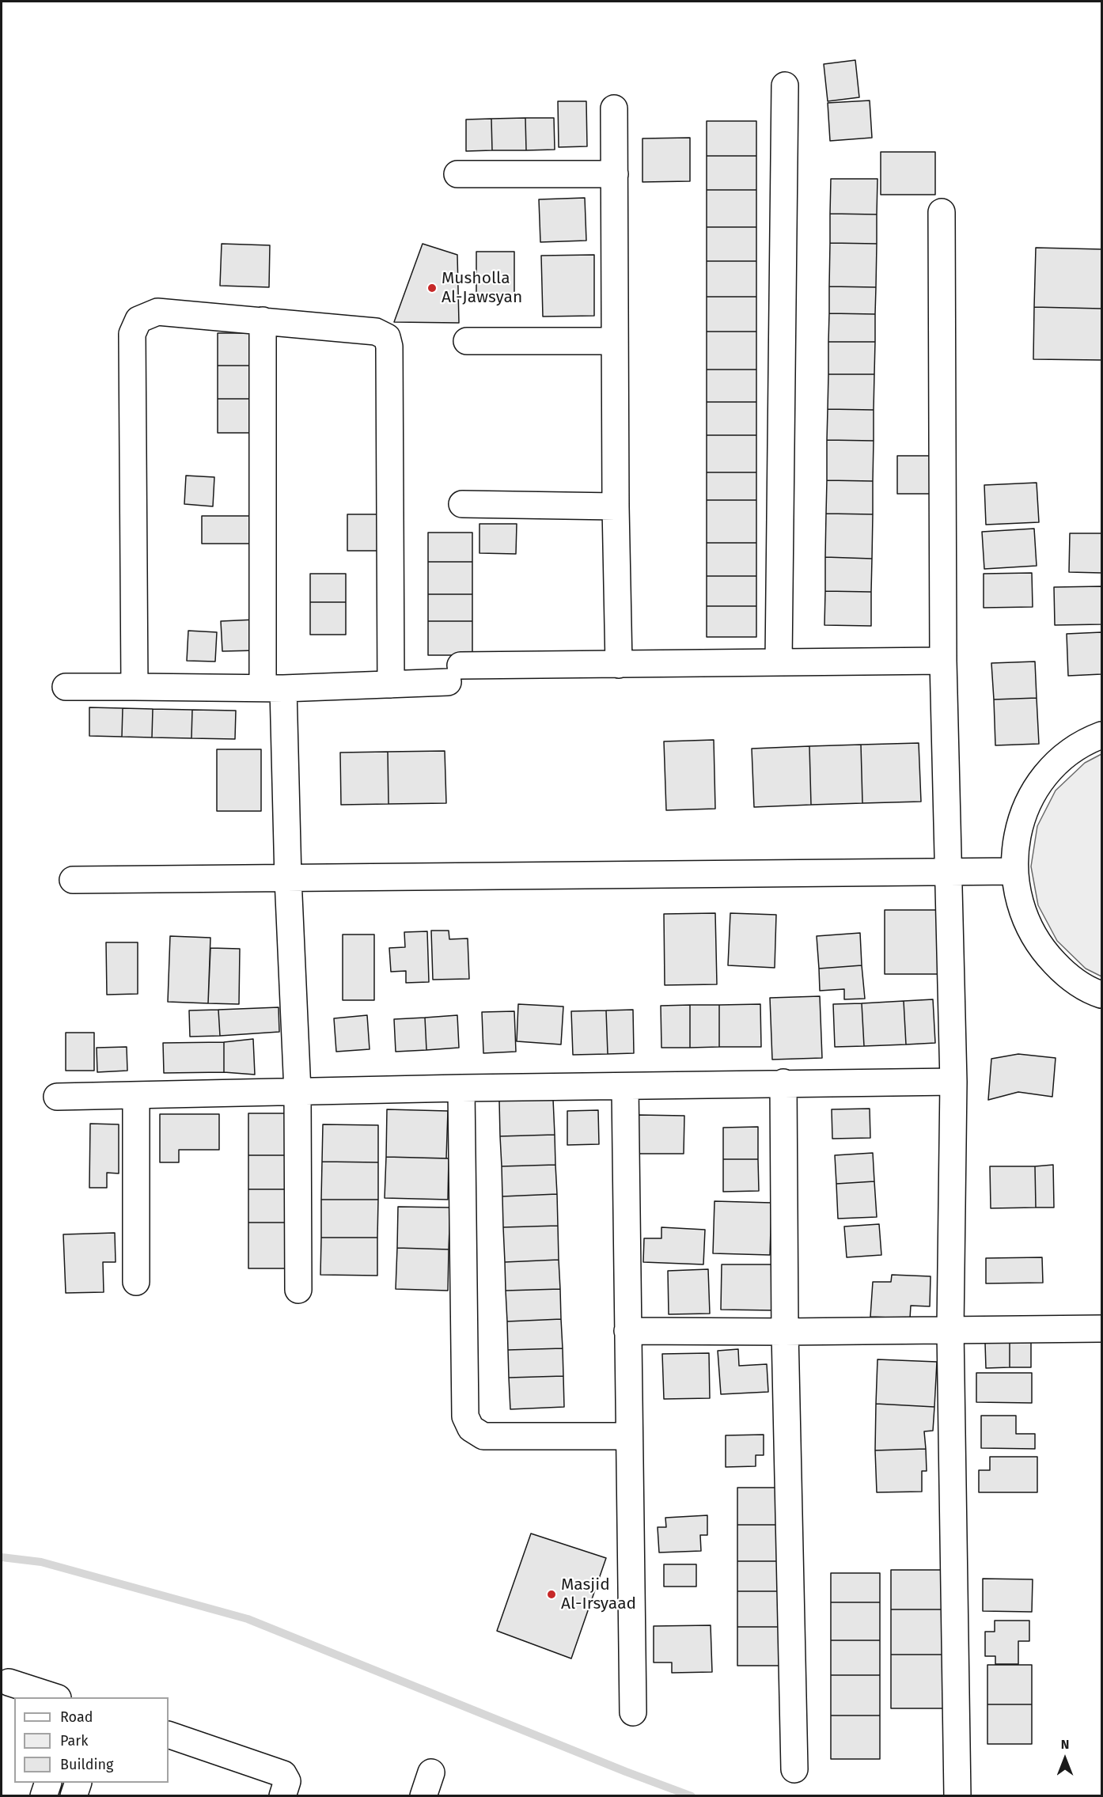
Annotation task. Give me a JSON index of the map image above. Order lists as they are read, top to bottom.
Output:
{
  "places": ["Musholla Al-Jawsyan", "Masjid Al-Irsyaad"],
  "legend": ["Road", "Park", "Building"],
  "north": "top"
}
